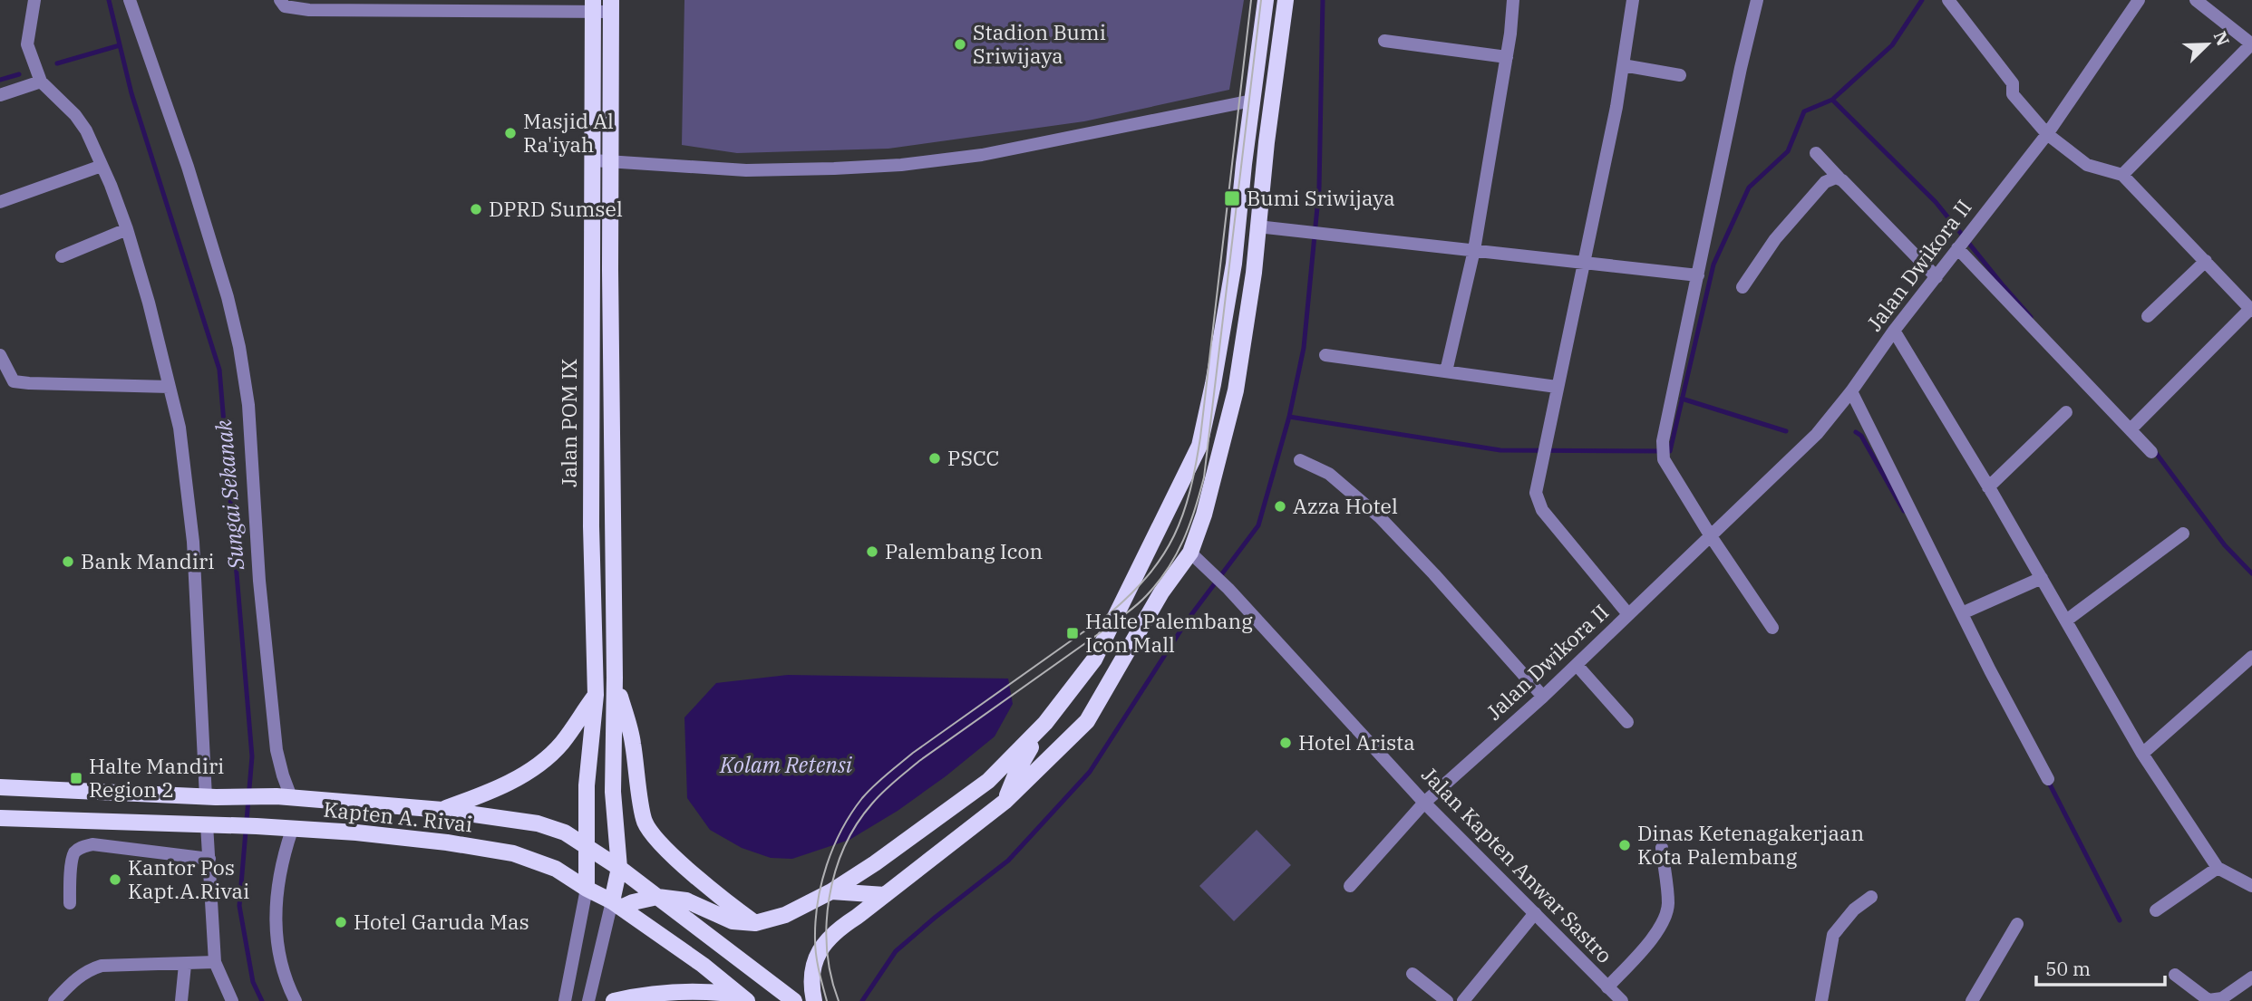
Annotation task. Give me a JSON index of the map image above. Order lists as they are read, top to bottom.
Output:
{
  "streets": {
    "main road": ["Jalan POM IX", "Kapten A. Rivai"],
    "street": ["Jalan Dwikora II", "Jalan Kapten Anwar Sastro"]
  },
  "crossings": [
    ["Jalan Dwikora II", "Jalan Kapten Anwar Sastro"],
    ["Jalan POM IX", "Kapten A. Rivai"]
  ],
  "water": ["Sungai Sekanak", "Kolam Retensi"],
  "places": {
    "other": [
      "Stadion Bumi Sriwijaya",
      "Masjid Al Ra'iyah",
      "DPRD Sumsel",
      "PSCC",
      "Azza Hotel",
      "Palembang Icon",
      "Bank Mandiri",
      "Hotel Arista",
      "Dinas Ketenagakerjaan Kota Palembang",
      "Kantor Pos Kapt.A.Rivai",
      "Hotel Garuda Mas"
    ],
    "transit": ["Bumi Sriwijaya", "Halte Palembang Icon Mall", "Halte Mandiri Region 2"]
  },
  "scale_bar": "50 m",
  "north": "top right"
}
